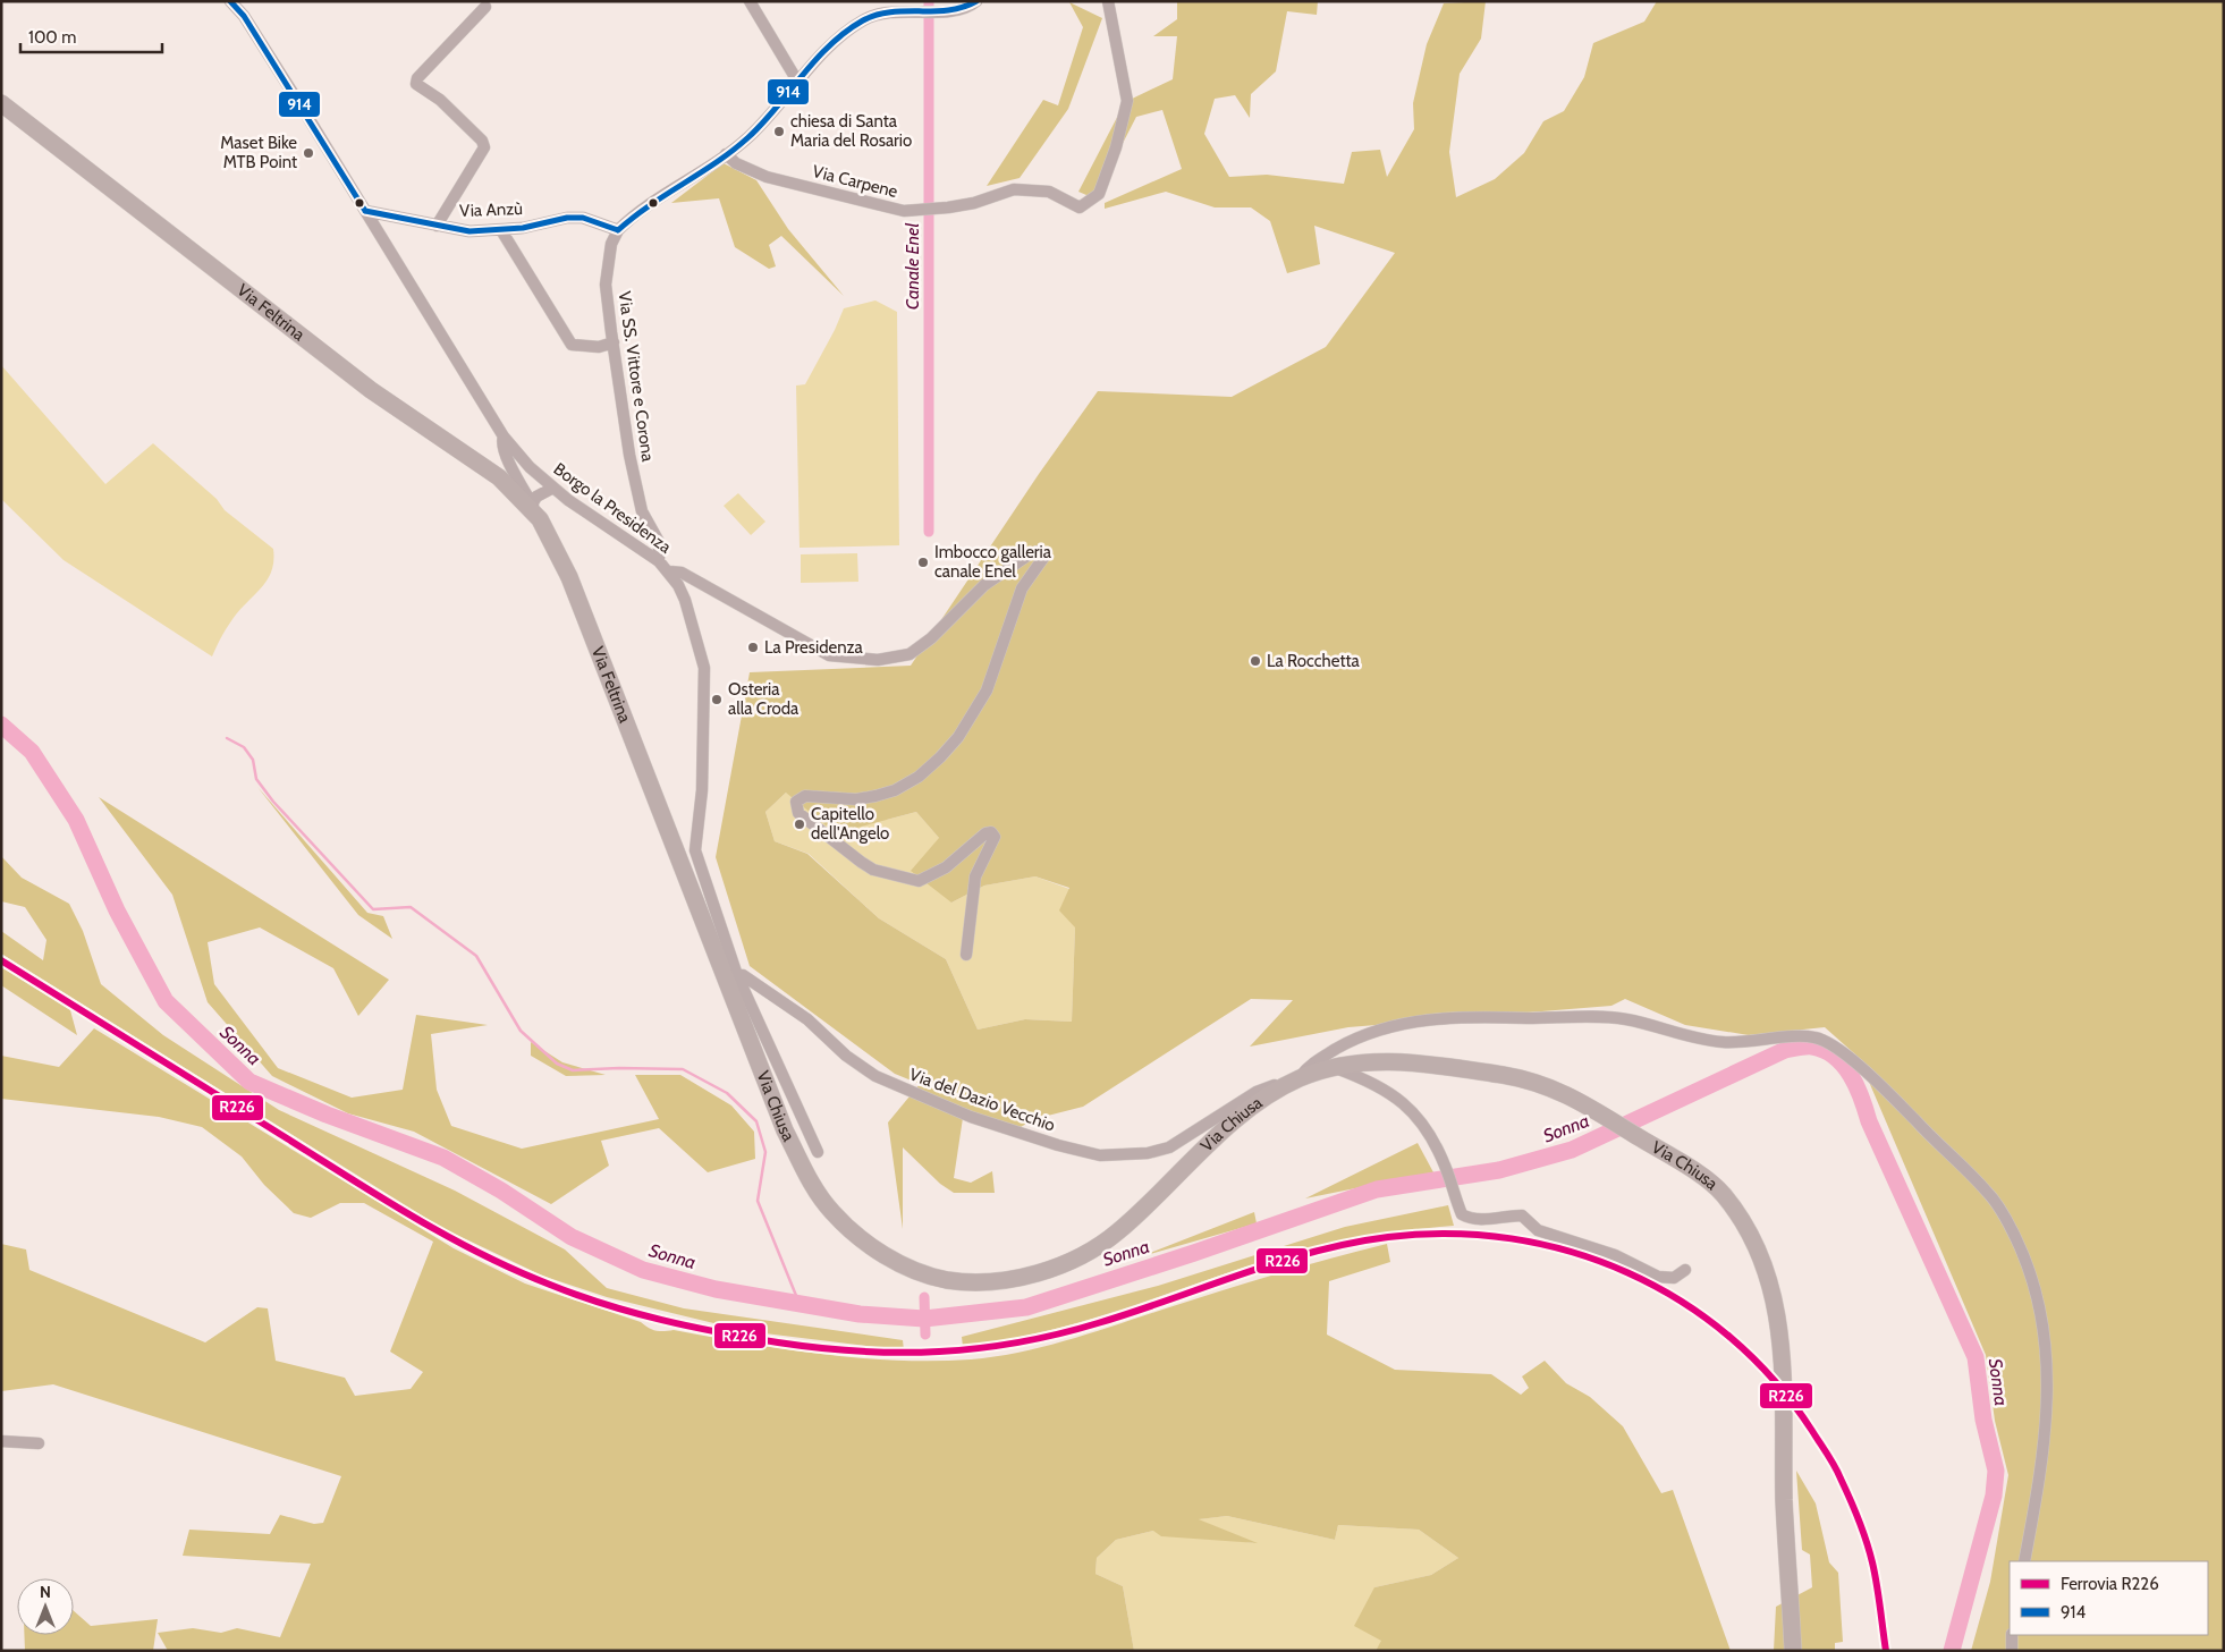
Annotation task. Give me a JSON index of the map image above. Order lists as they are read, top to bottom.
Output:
{
  "streets": {
    "main road": ["Via Feltrina", "Via Chiusa"],
    "street": [
      "Via Carpene",
      "Via Anzù",
      "Via SS. Vittore e Corona",
      "Borgo la Presidenza",
      "Via del Dazio Vecchio"
    ]
  },
  "crossings": [
    ["Via Anzù", "Via Feltrina"],
    ["Via Anzù", "Via SS. Vittore e Corona"],
    ["Via Feltrina", "Borgo la Presidenza"],
    ["Via Feltrina", "Via Chiusa"],
    ["Via SS. Vittore e Corona", "Borgo la Presidenza"],
    ["Borgo la Presidenza", "Via del Dazio Vecchio"],
    ["Via del Dazio Vecchio", "Via Chiusa"]
  ],
  "water": ["Canale Enel", "Sonna"],
  "places": [
    "chiesa di Santa Maria del Rosario",
    "Maset Bike MTB Point",
    "Imbocco galleria canale Enel",
    "La Presidenza",
    "La Rocchetta",
    "Osteria alla Croda",
    "Capitello dell'Angelo"
  ],
  "lines": ["transit line 914", "rail line R226"],
  "legend": ["Ferrovia R226", "914"],
  "scale_bar": "100 m",
  "north": "top"
}
